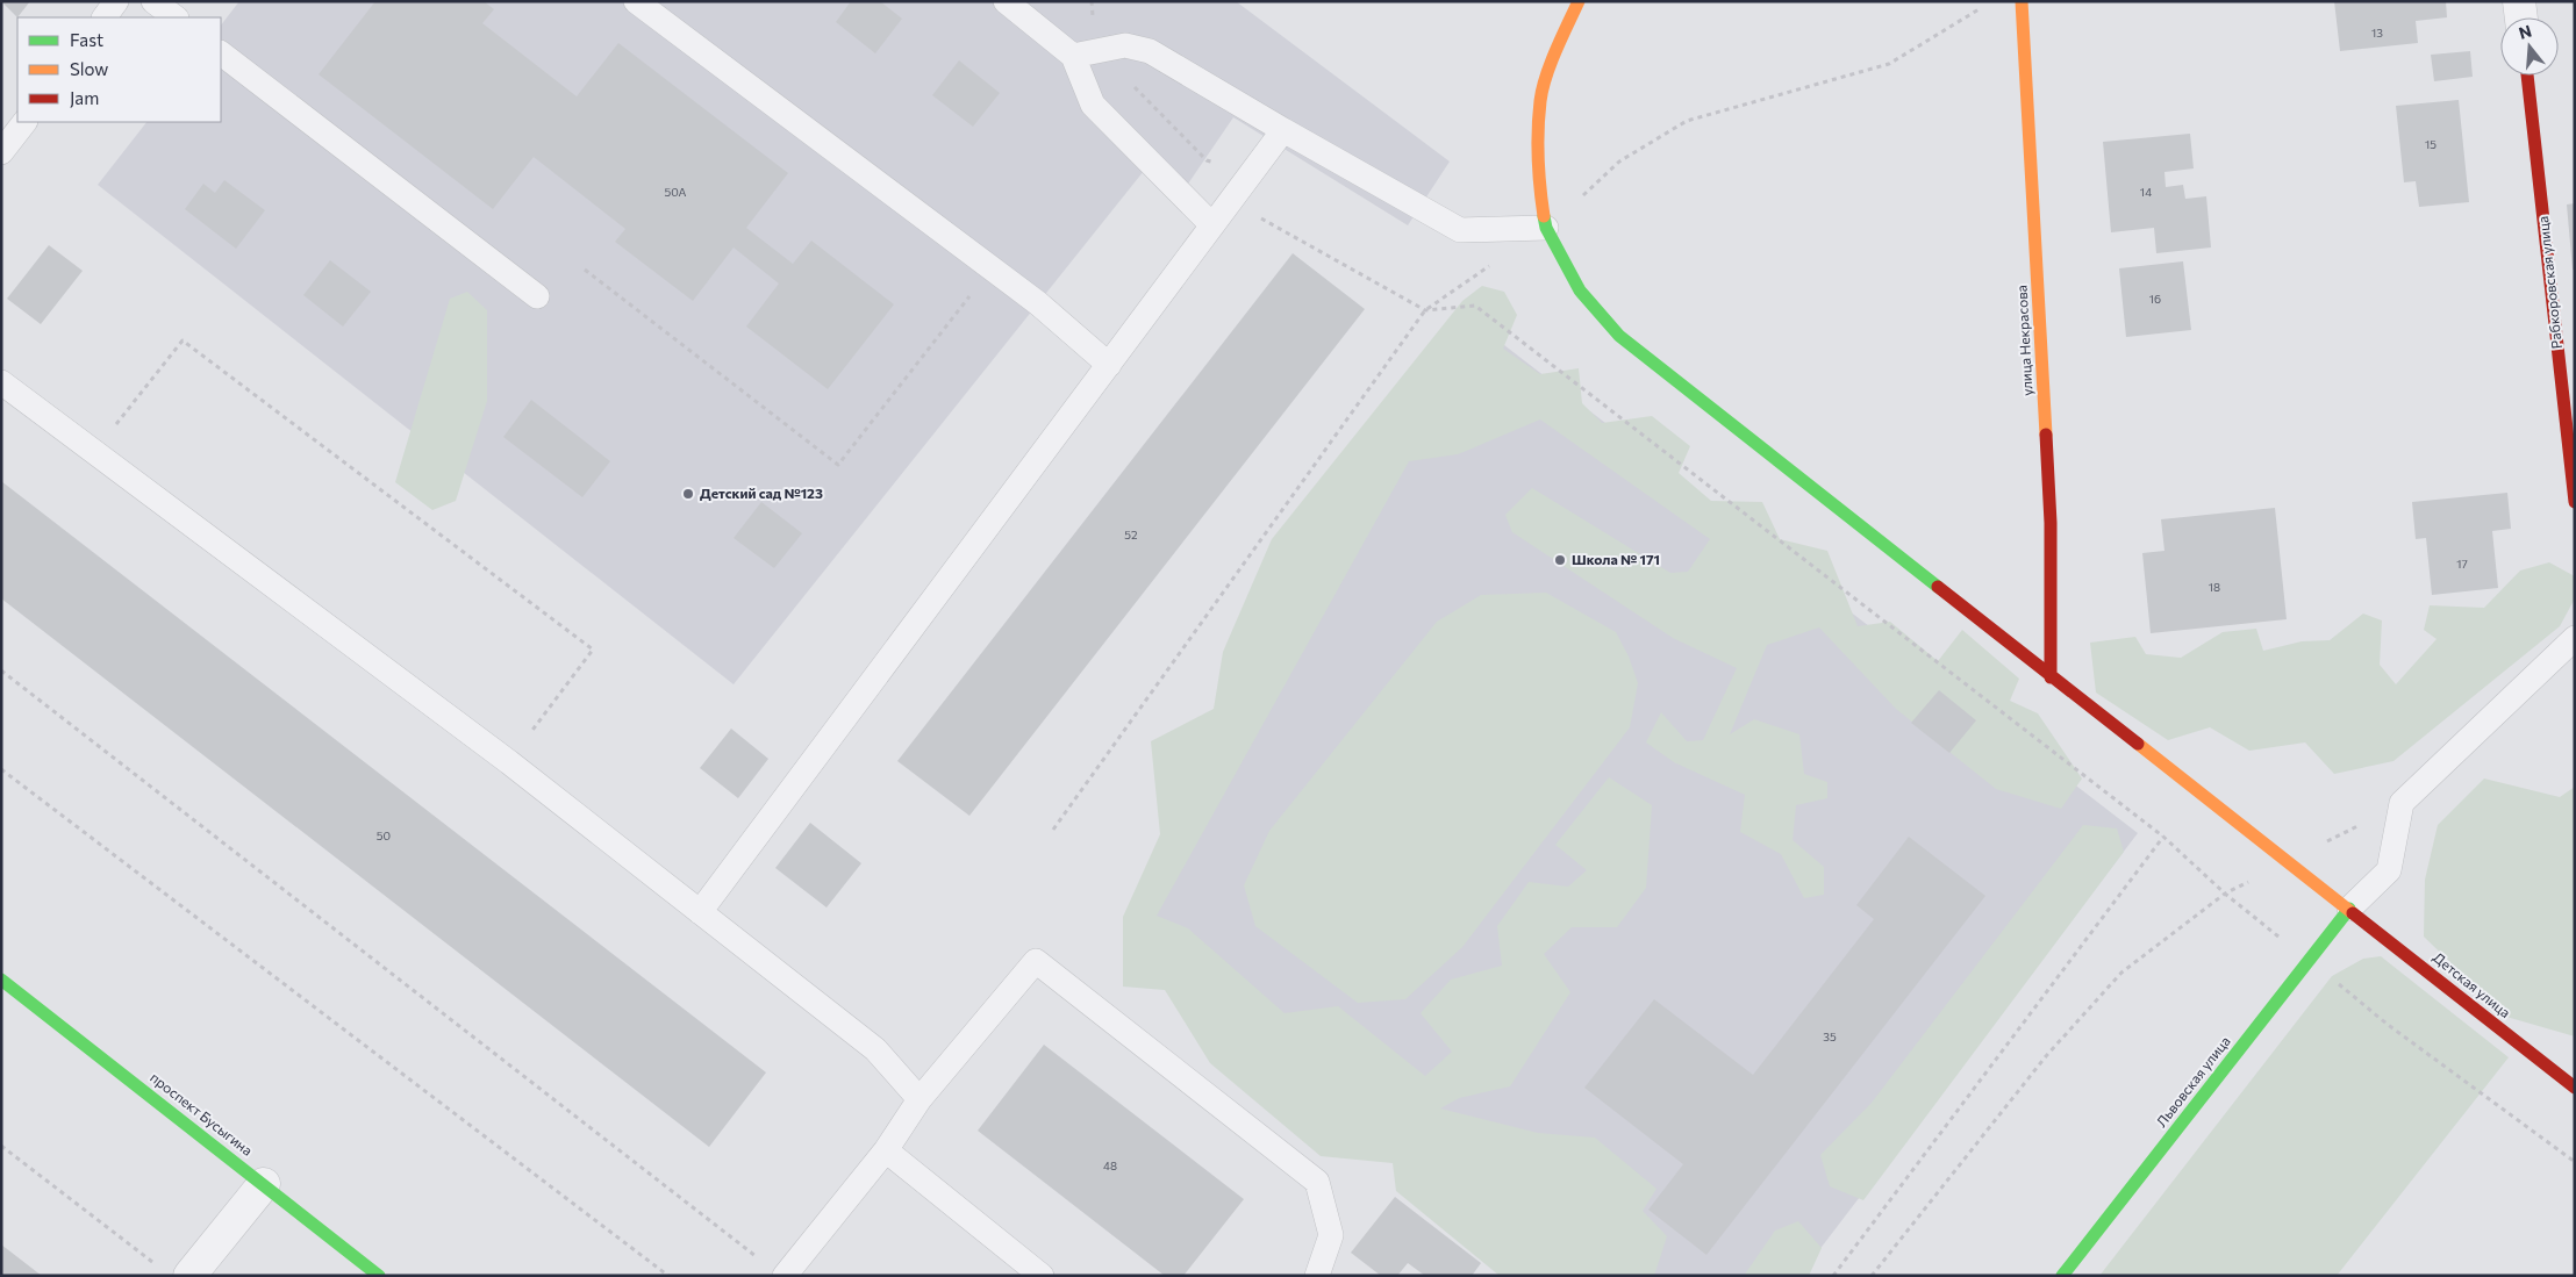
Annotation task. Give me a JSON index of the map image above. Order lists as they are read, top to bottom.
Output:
{
  "streets": {
    "street": [
      "Рабкоровская улица",
      "улица Некрасова",
      "Детская улица",
      "Львовская улица",
      "проспект Бусыгина"
    ]
  },
  "crossings": [
    ["улица Некрасова", "Детская улица"],
    ["Детская улица", "Львовская улица"]
  ],
  "places": ["Детский сад №123", "Школа № 171"],
  "house_numbers": [
    "13",
    "15",
    "50А",
    "14",
    "16",
    "52",
    "17",
    "18",
    "50",
    "35",
    "48"
  ],
  "legend": ["Fast", "Slow", "Jam"],
  "north": "top"
}
